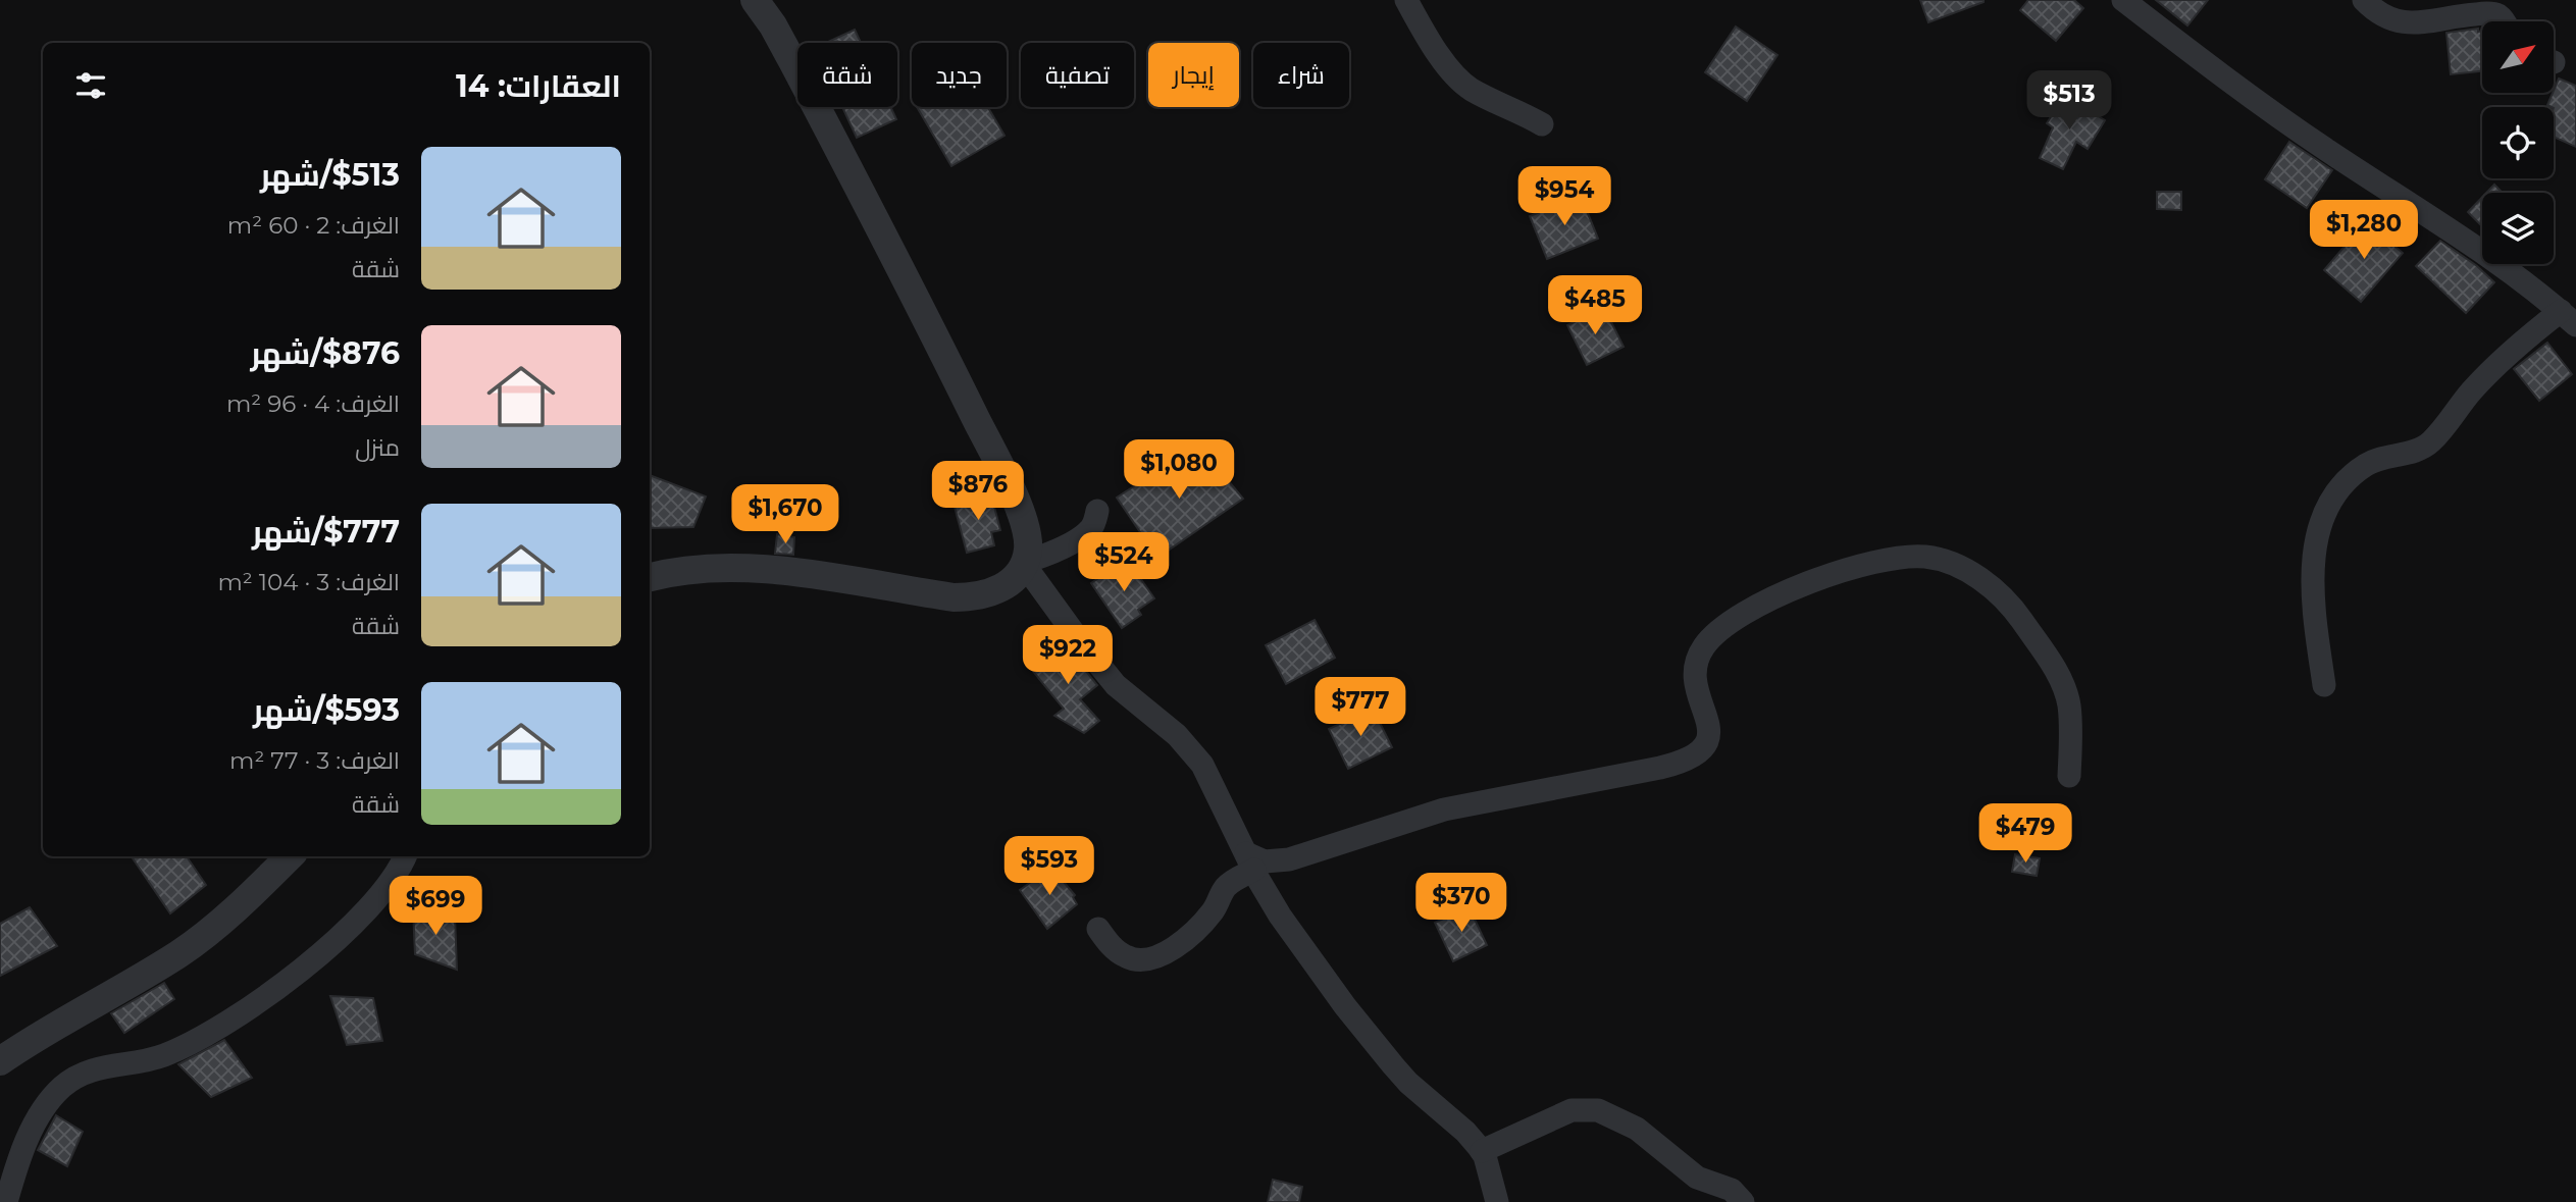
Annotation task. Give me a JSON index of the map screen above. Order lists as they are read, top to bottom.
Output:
{
  "north": "top right",
  "page": {
    "chip": [
      "شراء",
      "إيجار",
      "تصفية",
      "جديد",
      "شقة"
    ],
    "heading": "العقارات: 14",
    "price": [
      "$513",
      "$954",
      "$1,280",
      "$485",
      "$1,080",
      "$876",
      "$1,670",
      "$524",
      "$922",
      "$777",
      "$479",
      "$593",
      "$370",
      "$699"
    ],
    "list": [
      {
        "name": "$513/شهر",
        "note": "الغرف: 2 · 60 m² · شقة"
      },
      {
        "name": "$876/شهر",
        "note": "الغرف: 4 · 96 m² · منزل"
      },
      {
        "name": "$777/شهر",
        "note": "الغرف: 3 · 104 m² · شقة"
      },
      {
        "name": "$593/شهر",
        "note": "الغرف: 3 · 77 m² · شقة"
      }
    ]
  }
}
